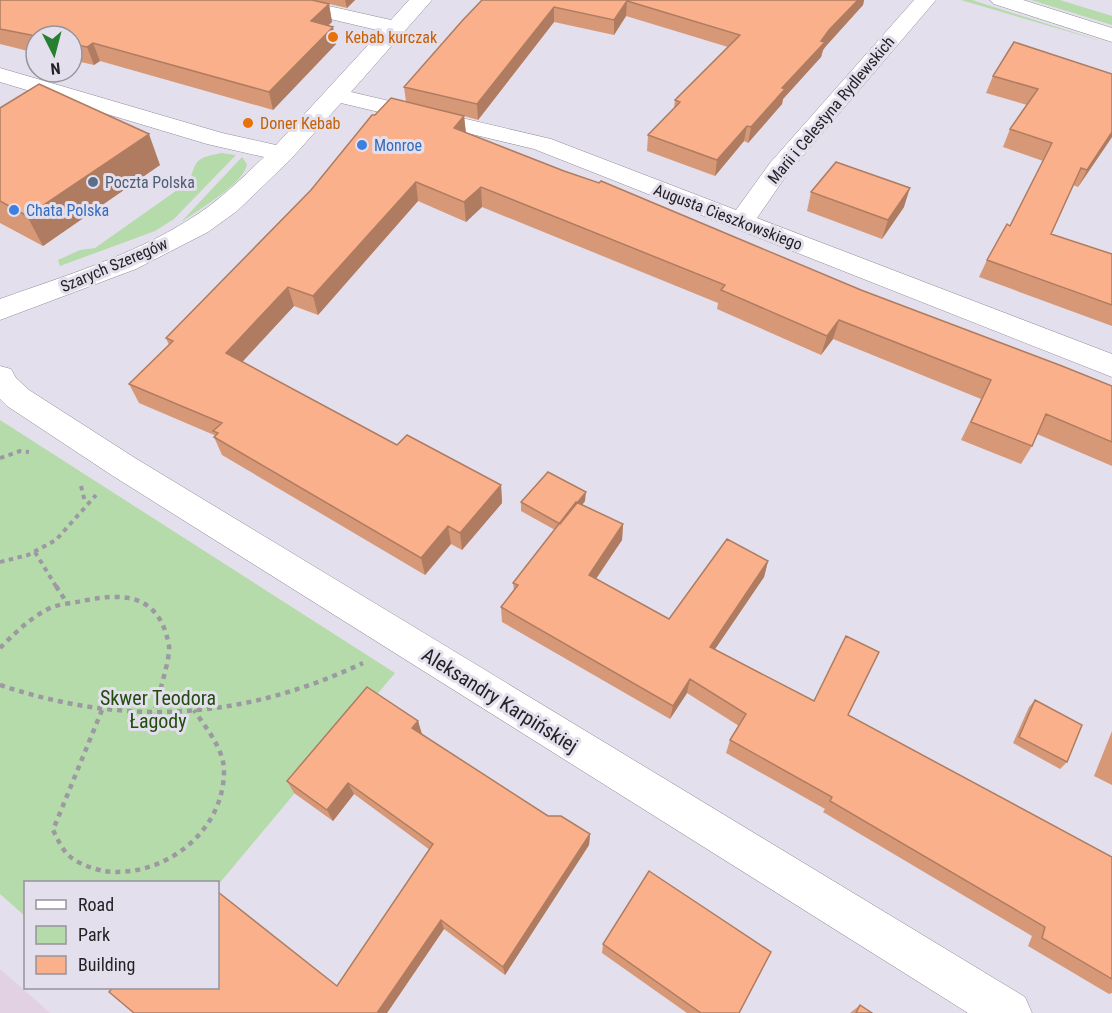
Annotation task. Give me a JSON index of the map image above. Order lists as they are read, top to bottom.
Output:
{
  "streets": {
    "street": [
      "Marii i Celestyna Rydlewskich",
      "Augusta Cieszkowskiego",
      "Szarych Szeregów",
      "Aleksandry Karpińskiej"
    ]
  },
  "crossings": [
    ["Marii i Celestyna Rydlewskich", "Augusta Cieszkowskiego"],
    ["Augusta Cieszkowskiego", "Szarych Szeregów"]
  ],
  "parks": ["Skwer Teodora Łagody"],
  "places": [
    "Kebab kurczak",
    "Doner Kebab",
    "Monroe",
    "Poczta Polska",
    "Chata Polska"
  ],
  "legend": ["Road", "Park", "Building"],
  "north": "bottom"
}
